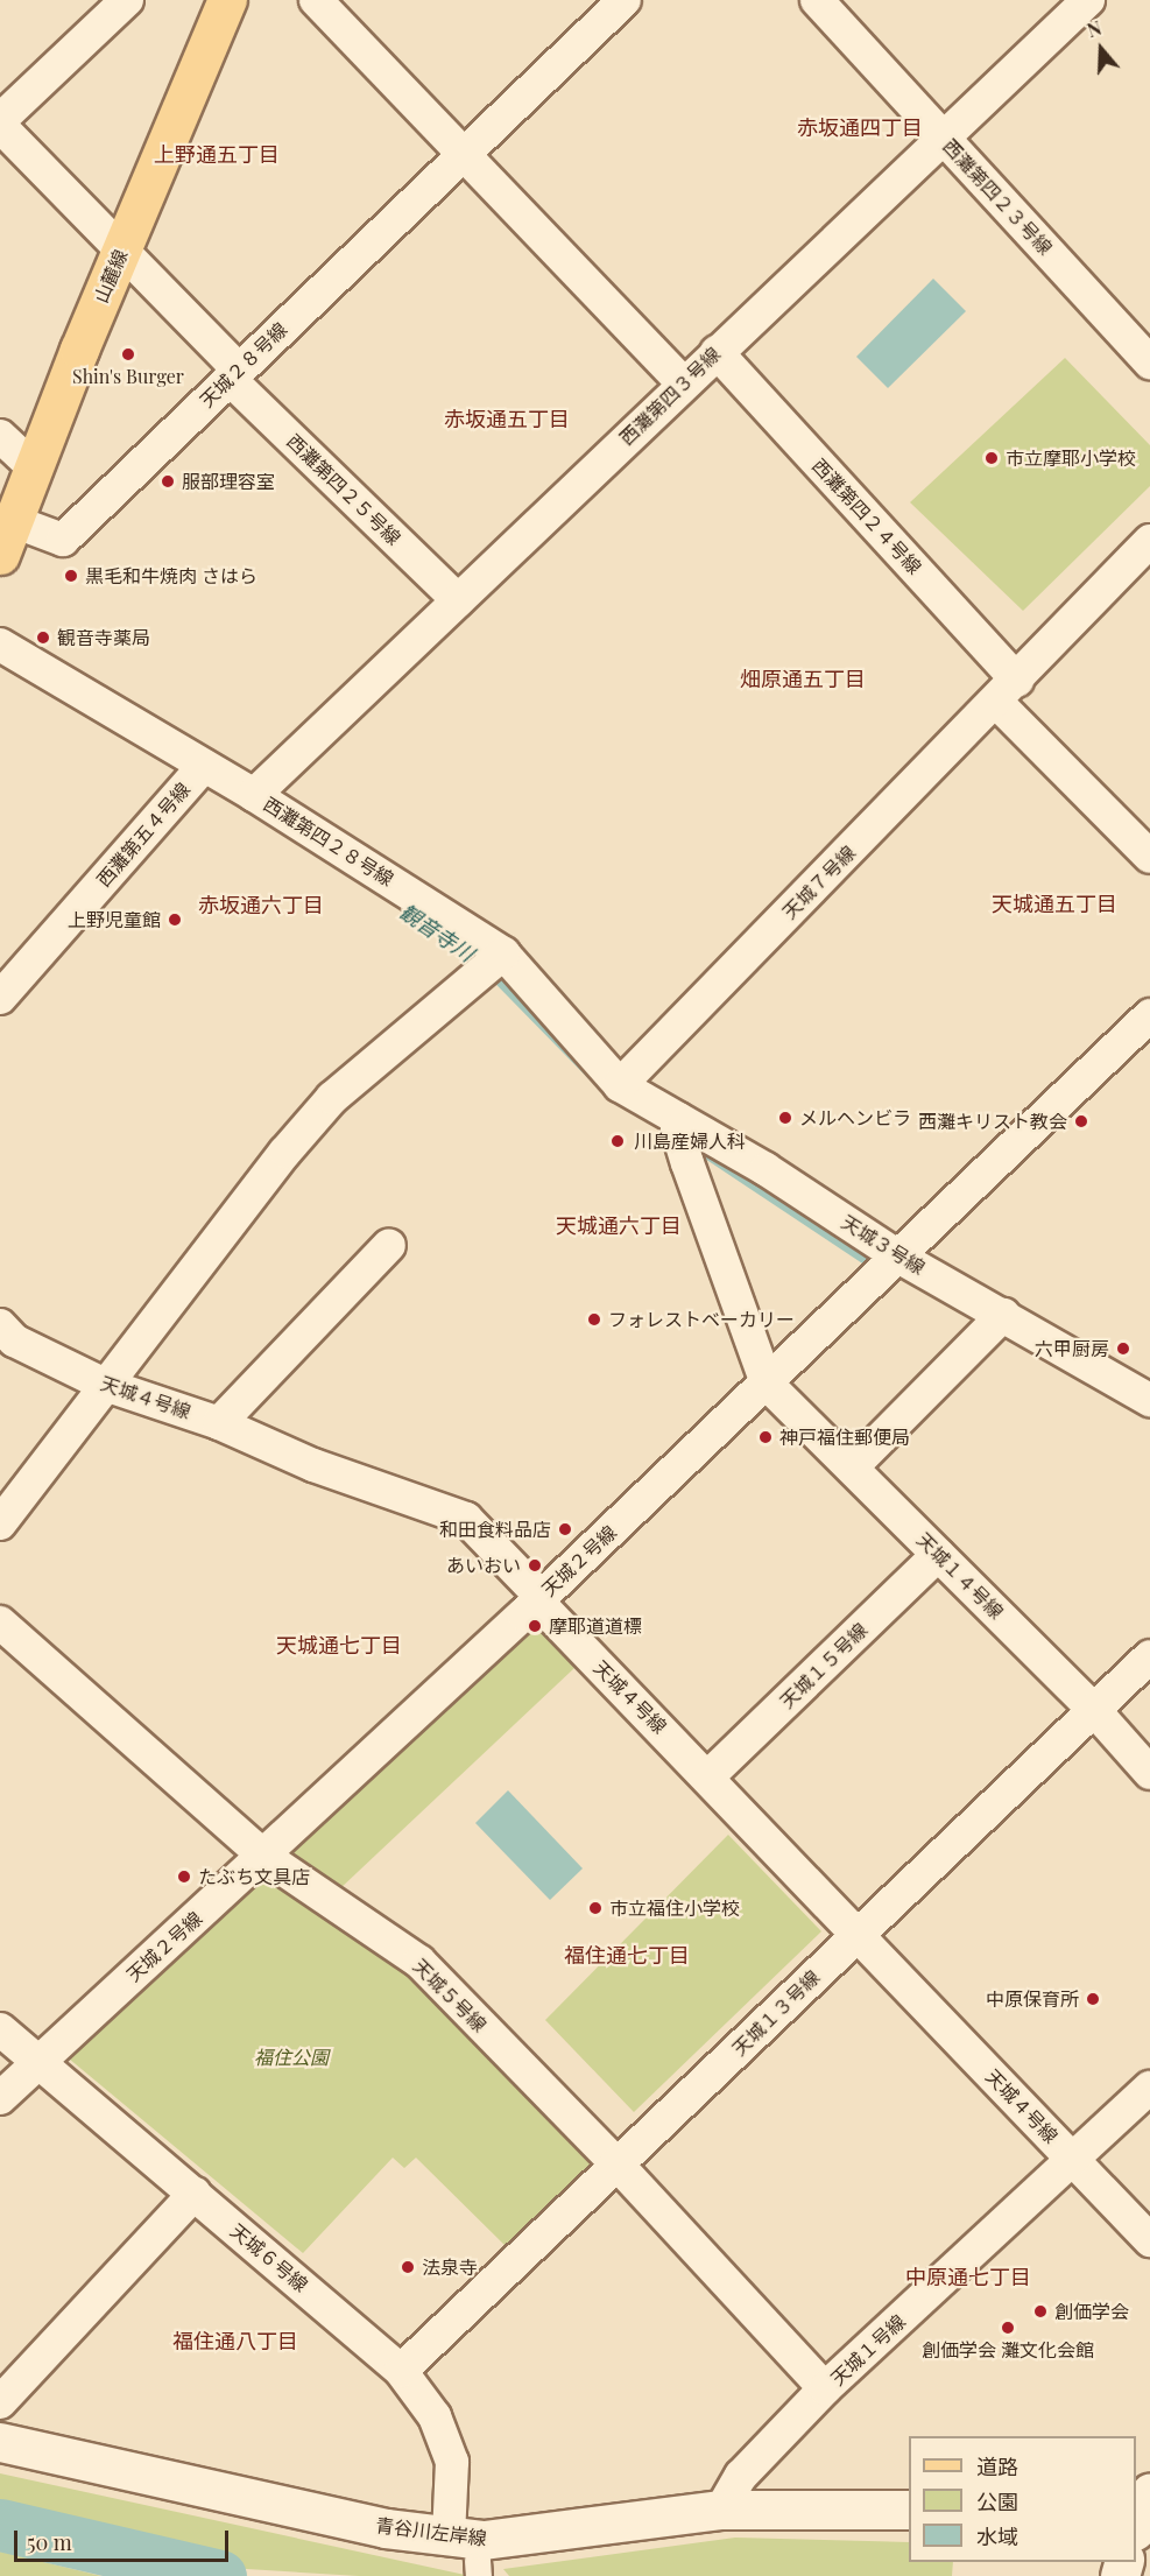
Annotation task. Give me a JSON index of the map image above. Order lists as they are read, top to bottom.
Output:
{
  "streets": {
    "main road": ["山麓線"],
    "street": [
      "西灘第四２３号線",
      "天城２８号線",
      "西灘第四３号線",
      "西灘第四２５号線",
      "西灘第四２４号線",
      "西灘第五４号線",
      "西灘第四２８号線",
      "天城７号線",
      "天城３号線",
      "天城４号線",
      "天城２号線",
      "天城１４号線",
      "天城１５号線",
      "天城５号線",
      "天城１３号線",
      "天城６号線",
      "天城１号線",
      "青谷川左岸線"
    ]
  },
  "crossings": [
    ["西灘第四２３号線", "西灘第四３号線"],
    ["山麓線", "天城２８号線"],
    ["山麓線", "西灘第四２５号線"],
    ["天城２８号線", "西灘第四２５号線"],
    ["西灘第四３号線", "西灘第四２５号線"],
    ["西灘第四３号線", "西灘第四２４号線"],
    ["西灘第四３号線", "西灘第四２８号線"],
    ["西灘第四２４号線", "天城７号線"],
    ["西灘第五４号線", "西灘第四２８号線"],
    ["西灘第四２８号線", "天城７号線"],
    ["西灘第四２８号線", "天城３号線"],
    ["天城７号線", "天城３号線"],
    ["天城３号線", "天城２号線"],
    ["天城４号線", "天城２号線"],
    ["天城４号線", "天城１５号線"],
    ["天城４号線", "天城１３号線"],
    ["天城４号線", "天城１号線"],
    ["天城２号線", "天城１４号線"],
    ["天城２号線", "天城５号線"],
    ["天城２号線", "天城６号線"],
    ["天城１４号線", "天城１５号線"],
    ["天城１４号線", "天城１３号線"],
    ["天城５号線", "天城１３号線"],
    ["天城５号線", "天城１号線"],
    ["天城１３号線", "天城６号線"],
    ["天城６号線", "青谷川左岸線"],
    ["天城１号線", "青谷川左岸線"]
  ],
  "districts": [
    "赤坂通四丁目",
    "上野通五丁目",
    "赤坂通五丁目",
    "畑原通五丁目",
    "天城通五丁目",
    "赤坂通六丁目",
    "天城通六丁目",
    "天城通七丁目",
    "福住通七丁目",
    "中原通七丁目",
    "福住通八丁目"
  ],
  "water": ["観音寺川"],
  "parks": ["福住公園"],
  "places": [
    "Shin's Burger",
    "市立摩耶小学校",
    "服部理容室",
    "黒毛和牛焼肉 さはら",
    "観音寺薬局",
    "上野児童館",
    "メルヘンビラ",
    "西灘キリスト教会",
    "川島産婦人科",
    "フォレストベーカリー",
    "六甲厨房",
    "神戸福住郵便局",
    "和田食料品店",
    "あいおい",
    "摩耶道道標",
    "たぶち文具店",
    "市立福住小学校",
    "中原保育所",
    "法泉寺",
    "創価学会",
    "創価学会 灘文化会館"
  ],
  "legend": ["道路", "公園", "水域"],
  "scale_bar": "50 m",
  "north": "top"
}
